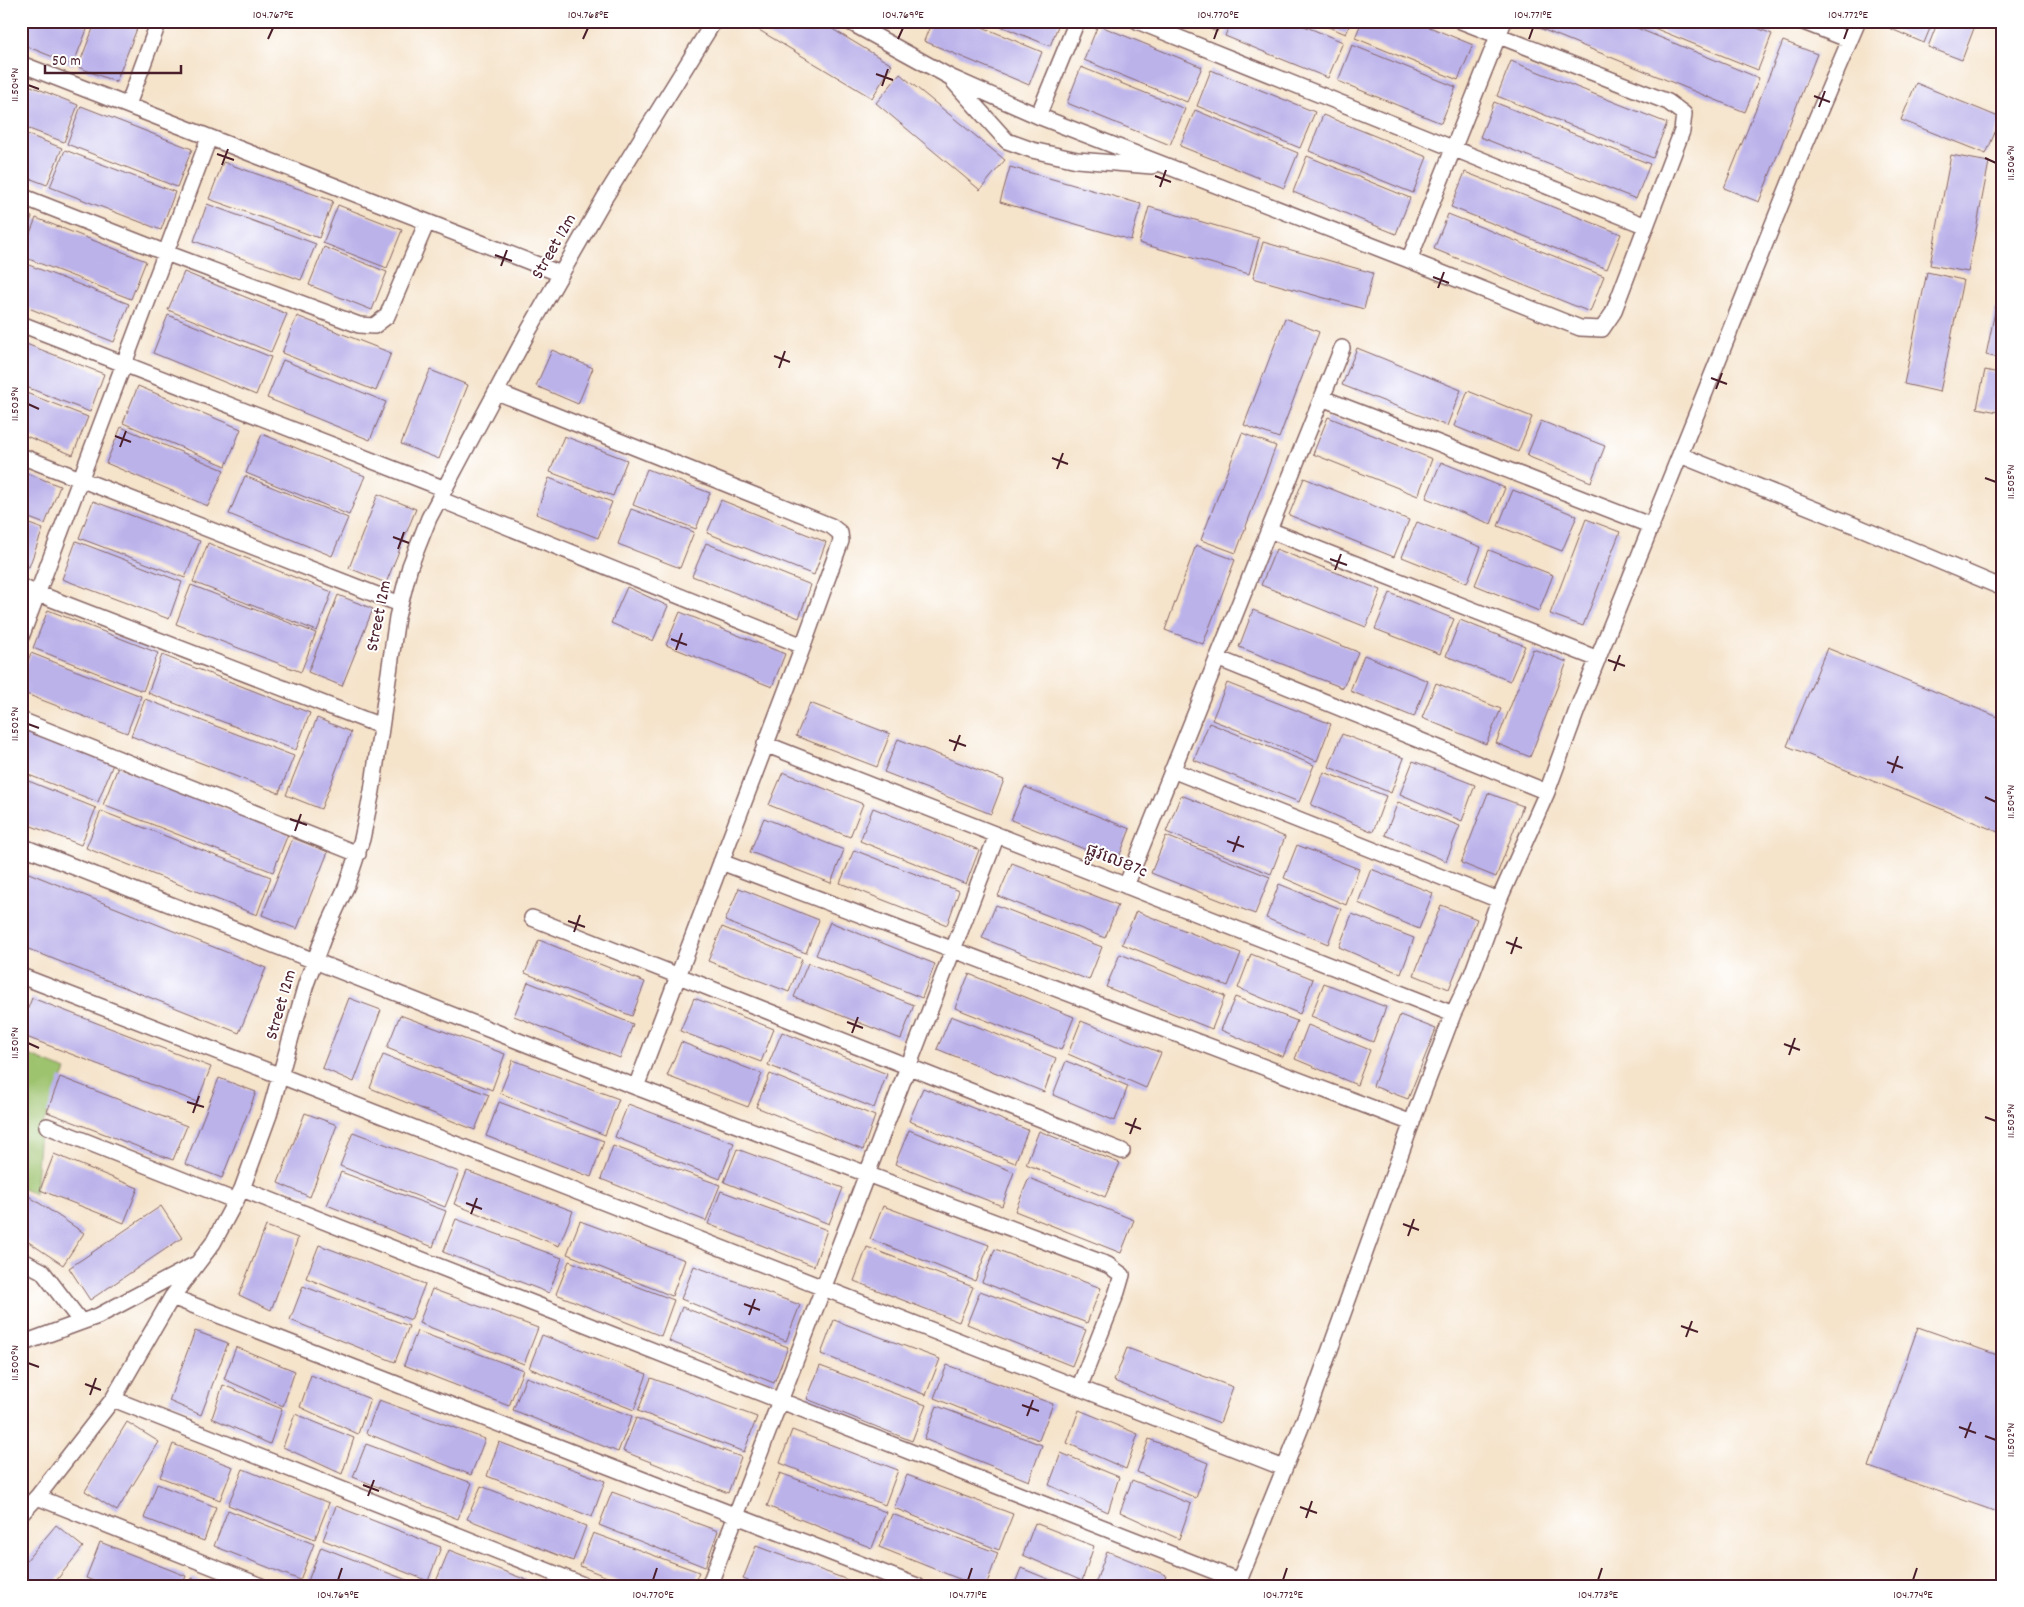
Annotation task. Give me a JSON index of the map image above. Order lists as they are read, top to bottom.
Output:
{
  "streets": {
    "street": ["Street 12m", "ផ្លូវលេខ7c"]
  },
  "scale_bar": "50 m",
  "coordinates": [
    "104.767°E",
    "104.768°E",
    "104.769°E",
    "104.770°E",
    "104.771°E",
    "104.772°E",
    "11.504°N",
    "11.506°N",
    "11.503°N",
    "11.505°N",
    "11.502°N",
    "11.501°N",
    "11.500°N",
    "104.773°E",
    "104.774°E"
  ]
}
